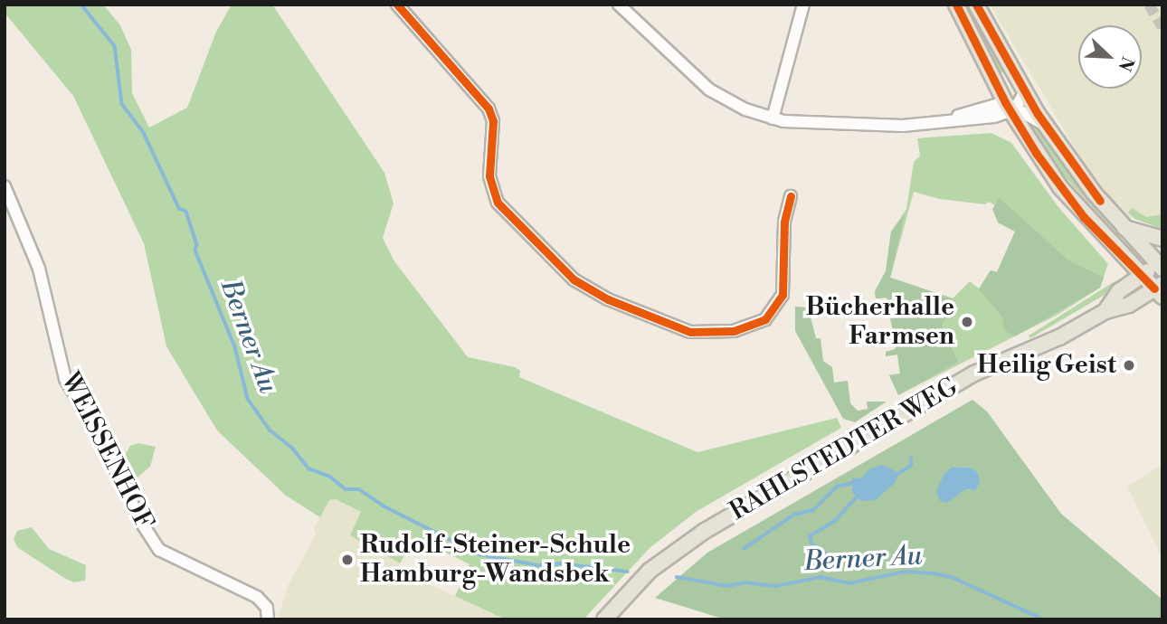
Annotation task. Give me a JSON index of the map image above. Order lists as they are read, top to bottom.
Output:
{
  "streets": {
    "main road": ["RAHLSTEDTER WEG"],
    "street": ["WEISSENHOF"]
  },
  "water": ["Berner Au"],
  "places": ["Bücherhalle Farmsen", "Heilig Geist", "Rudolf-Steiner-Schule Hamburg-Wandsbek"],
  "north": "bottom right"
}
